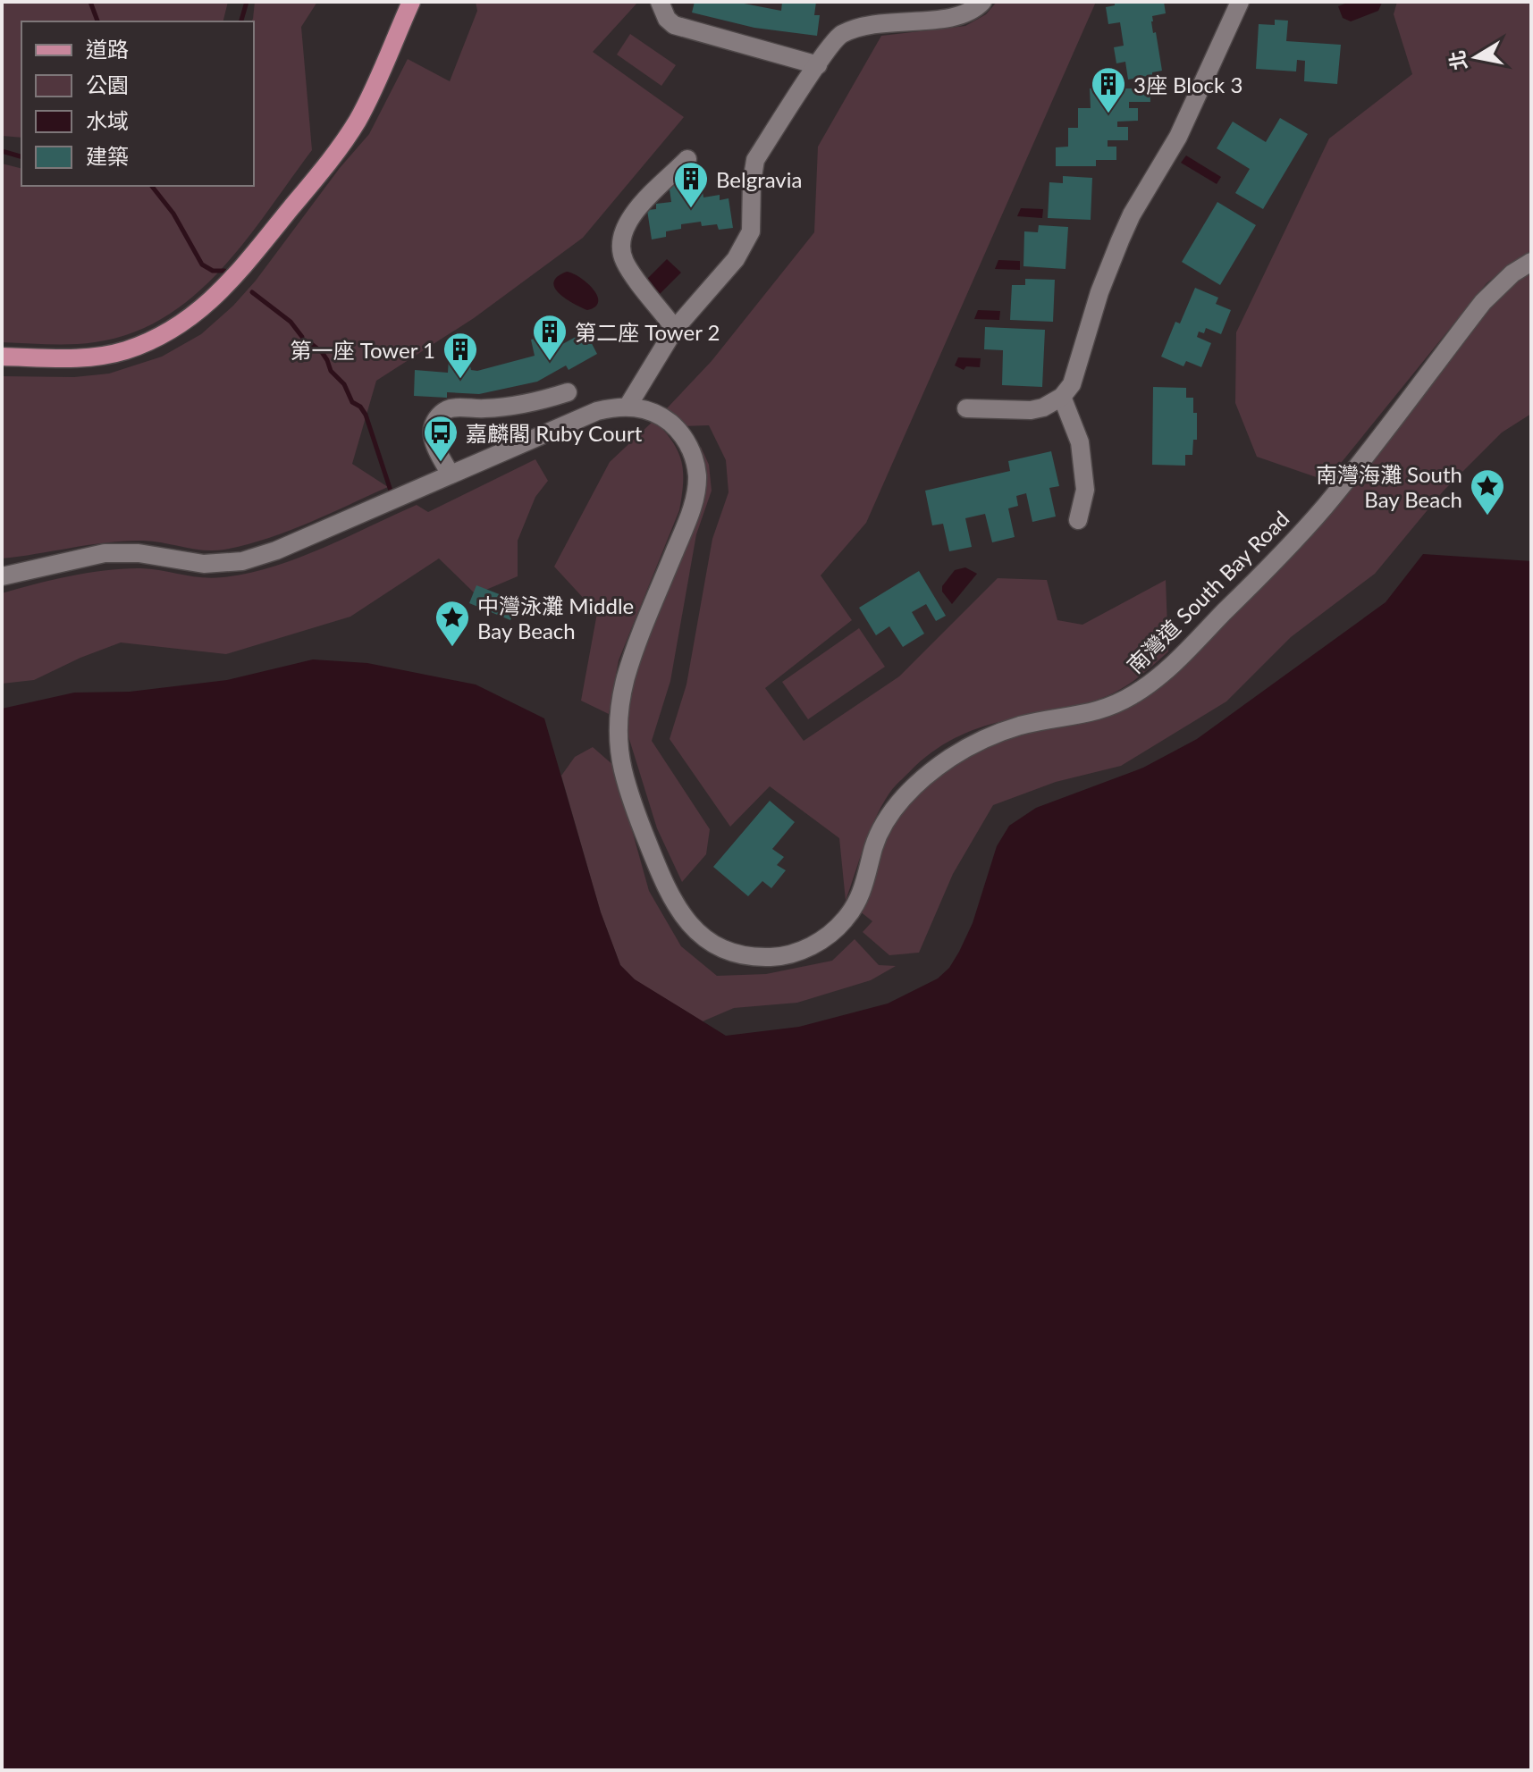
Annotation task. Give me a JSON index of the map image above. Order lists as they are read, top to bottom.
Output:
{
  "streets": {
    "street": ["南灣道 South Bay Road"]
  },
  "places": {
    "building": [
      "3座 Block 3",
      "Belgravia",
      "第二座 Tower 2",
      "第一座 Tower 1"
    ],
    "bus stop": ["嘉麟閣 Ruby Court"],
    "place": ["南灣海灘 South Bay Beach", "中灣泳灘 Middle Bay Beach"]
  },
  "legend": [
    "道路",
    "公園",
    "水域",
    "建築"
  ],
  "north": "left"
}
